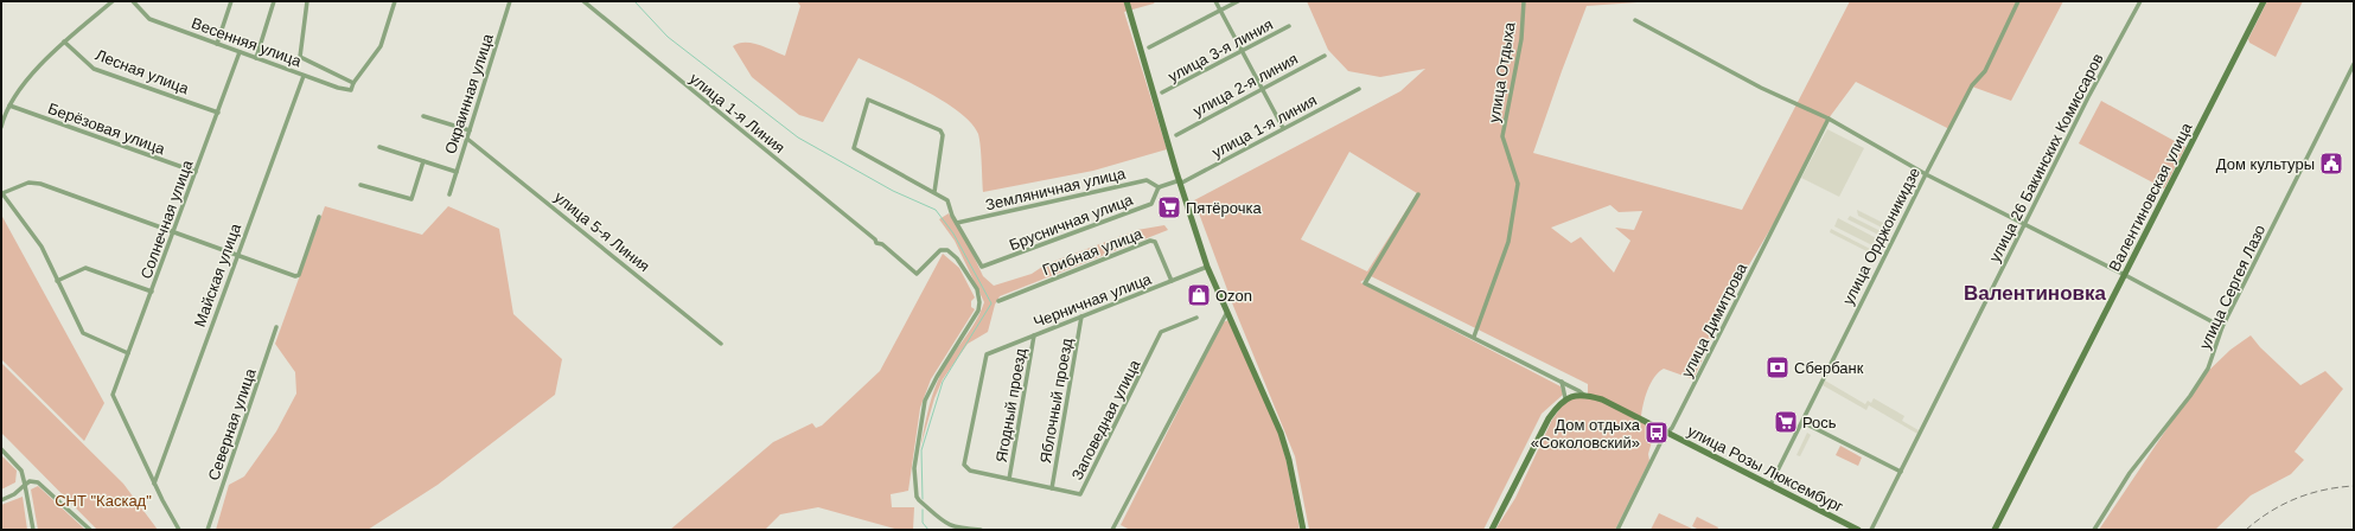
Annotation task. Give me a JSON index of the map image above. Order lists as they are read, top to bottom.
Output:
{
  "streets": {
    "main road": ["Валентиновская улица", "улица Розы Люксембург"],
    "street": [
      "Весенняя улица",
      "улица 3-я линия",
      "Лесная улица",
      "улица Отдыха",
      "улица 2-я линия",
      "Окраинная улица",
      "улица 1-я Линия",
      "улица 1-я линия",
      "Берёзовая улица",
      "улица 26 Бакинских Комиссаров",
      "Земляничная улица",
      "Солнечная улица",
      "Брусничная улица",
      "улица 5-я Линия",
      "улица Орджоникидзе",
      "Грибная улица",
      "Майская улица",
      "улица Сергея Лазо",
      "Черничная улица",
      "улица Димитрова",
      "Яблочный проезд",
      "Ягодный проезд",
      "Заповедная улица",
      "Северная улица"
    ]
  },
  "crossings": [
    ["Весенняя улица", "Солнечная улица"],
    ["Весенняя улица", "Майская улица"],
    ["Лесная улица", "Солнечная улица"],
    ["Окраинная улица", "улица 5-я Линия"],
    ["улица 1-я линия", "Земляничная улица"],
    ["улица 1-я линия", "Брусничная улица"],
    ["Берёзовая улица", "Солнечная улица"],
    ["Земляничная улица", "Брусничная улица"],
    ["Солнечная улица", "Майская улица"],
    ["улица Орджоникидзе", "улица Розы Люксембург"],
    ["Грибная улица", "Черничная улица"],
    ["Черничная улица", "Яблочный проезд"],
    ["Черничная улица", "Ягодный проезд"],
    ["Черничная улица", "Заповедная улица"],
    ["улица Димитрова", "улица Розы Люксембург"],
    ["Яблочный проезд", "Заповедная улица"],
    ["Ягодный проезд", "Заповедная улица"]
  ],
  "districts": ["Валентиновка"],
  "parks": ["СНТ \"Каскад\""],
  "places": {
    "public building": ["Дом культуры"],
    "supermarket": ["Пятёрочка", "Рось"],
    "shop": ["Ozon"],
    "bank": ["Сбербанк"],
    "bus stop": ["Дом отдыха «Соколовский»"]
  }
}
